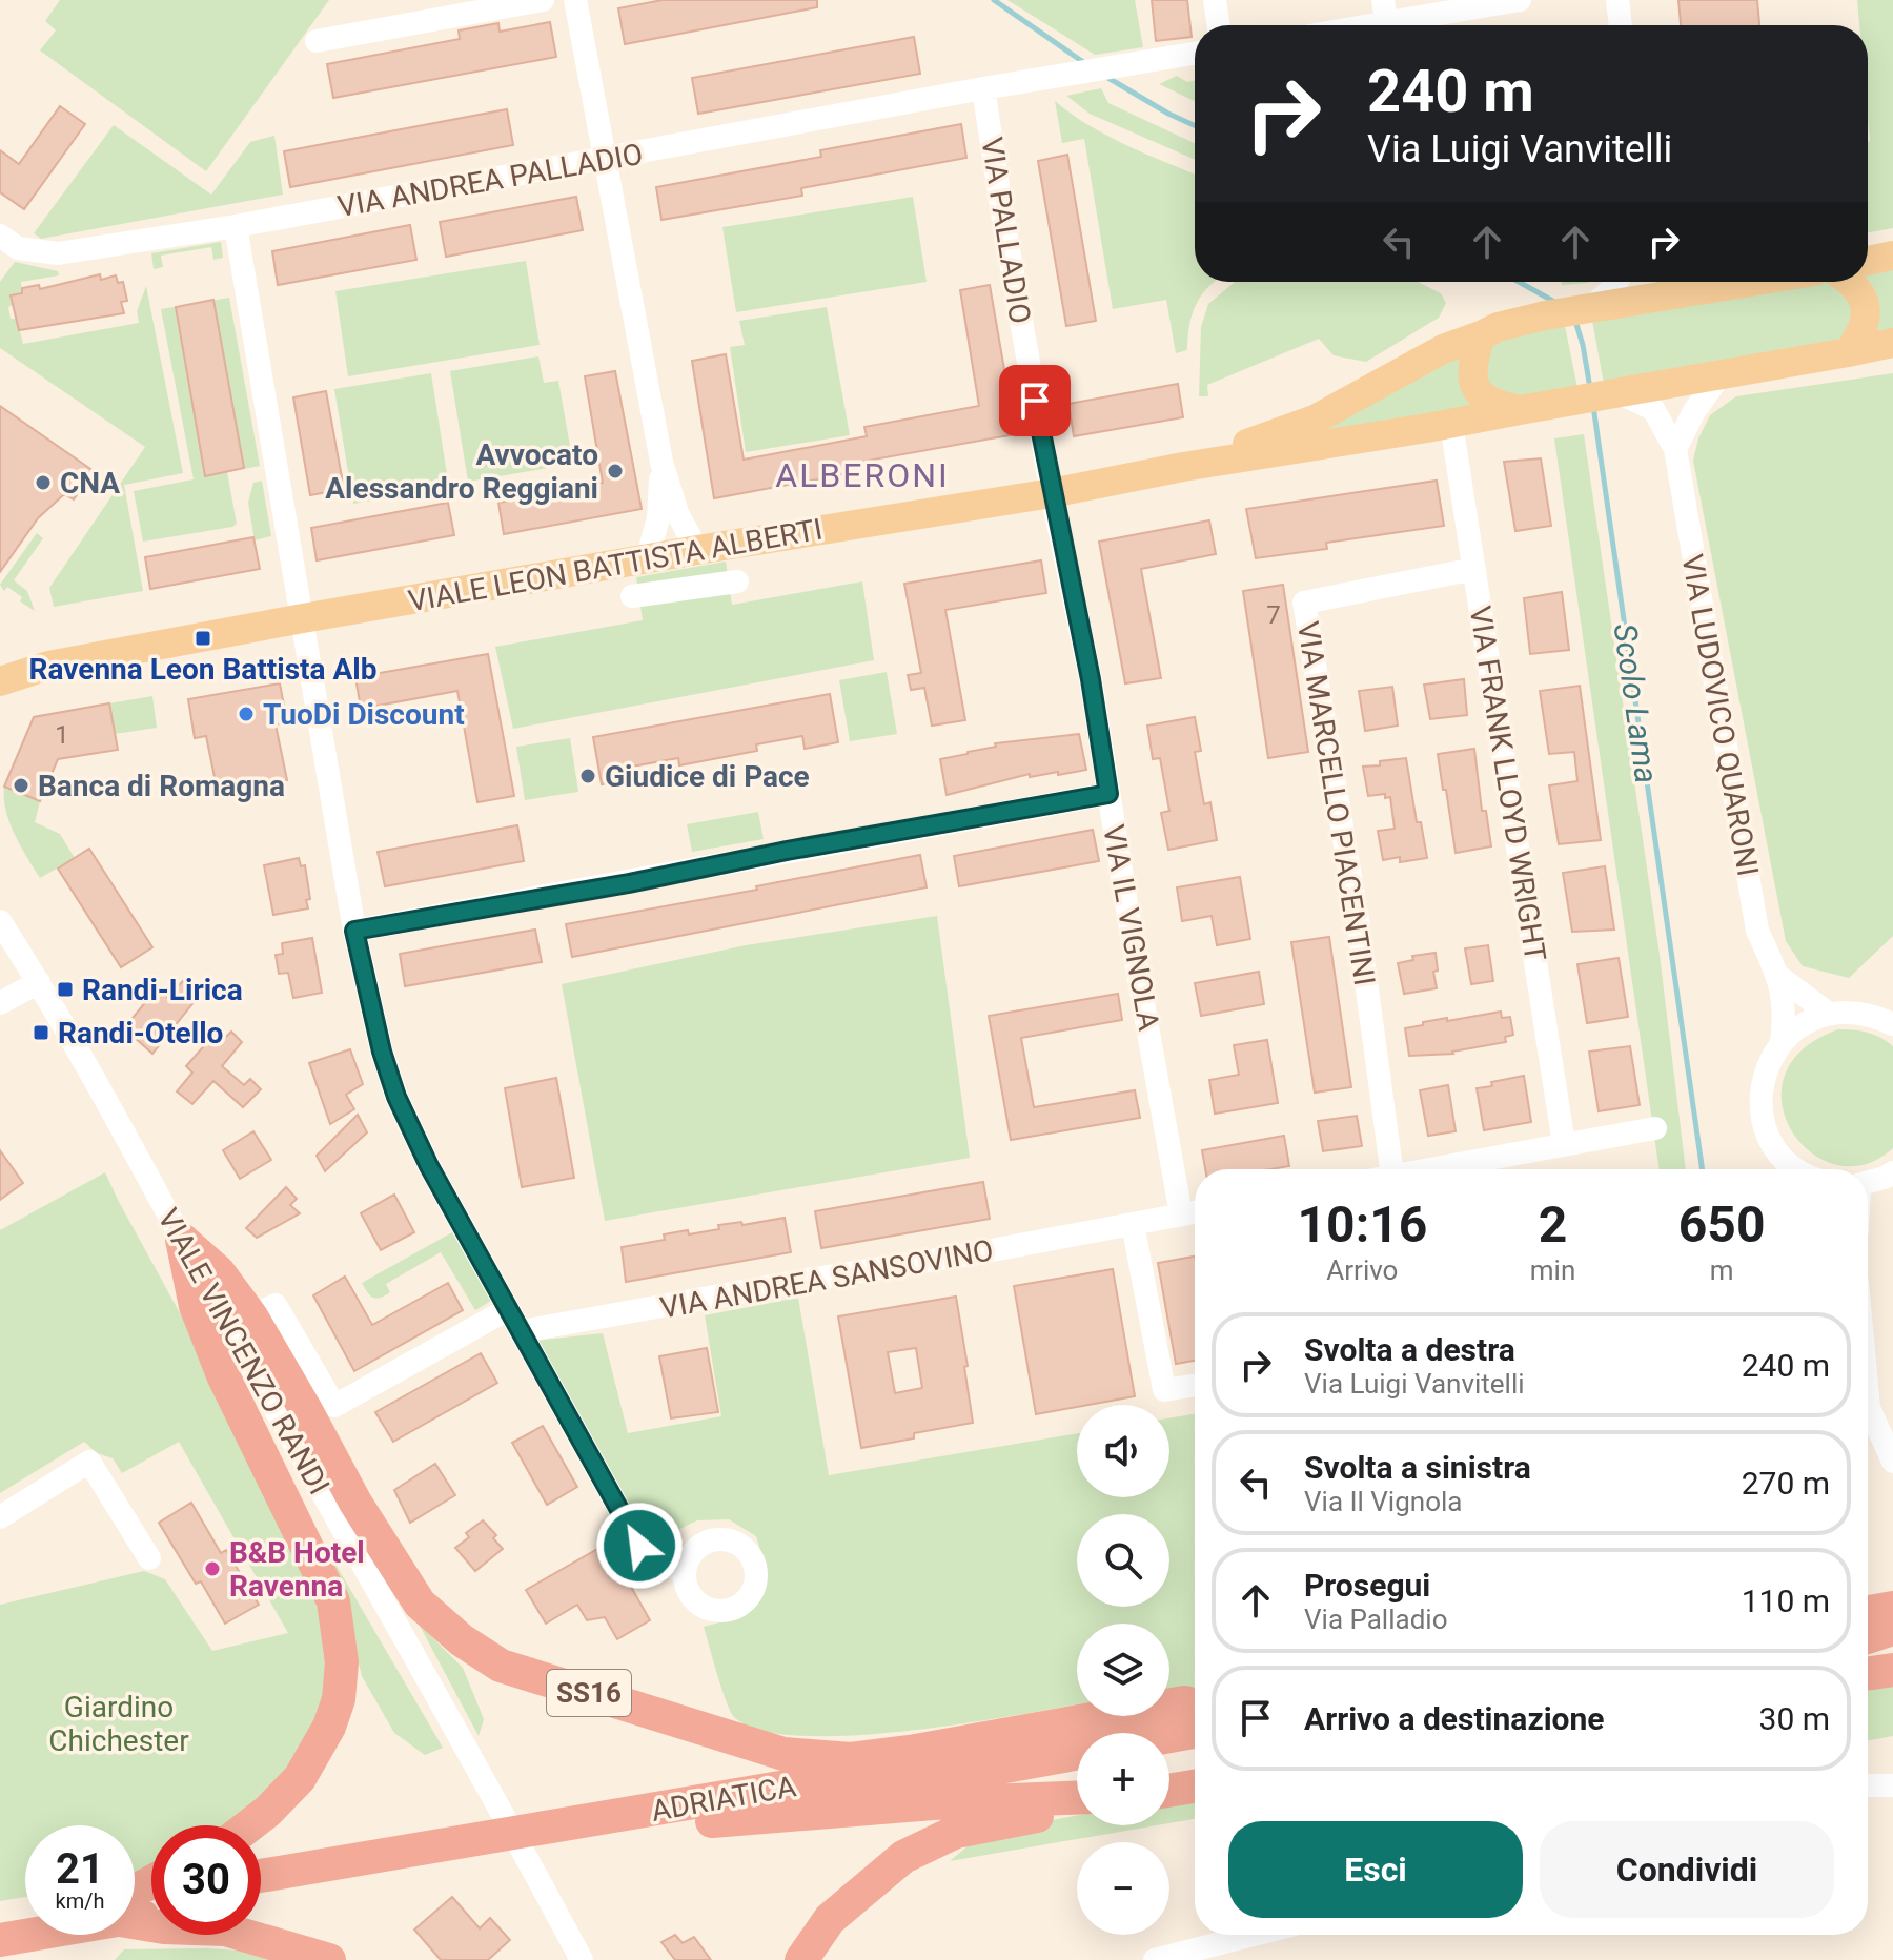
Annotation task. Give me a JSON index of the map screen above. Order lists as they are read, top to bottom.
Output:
{
  "streets": {
    "highway": ["SS16", "ADRIATICA"],
    "main road": ["VIALE LEON BATTISTA ALBERTI"],
    "street": [
      "VIA ANDREA PALLADIO",
      "VIA PALLADIO",
      "VIA LUDOVICO QUARONI",
      "VIA FRANK LLOYD WRIGHT",
      "VIA MARCELLO PIACENTINI",
      "VIA IL VIGNOLA",
      "VIA ANDREA SANSOVINO",
      "VIALE VINCENZO RANDI"
    ]
  },
  "crossings": [
    ["VIA ANDREA PALLADIO", "VIA PALLADIO"],
    ["VIA PALLADIO", "VIALE LEON BATTISTA ALBERTI"],
    ["VIA PALLADIO", "VIA IL VIGNOLA"],
    ["VIALE LEON BATTISTA ALBERTI", "VIA LUDOVICO QUARONI"],
    ["VIALE LEON BATTISTA ALBERTI", "VIA FRANK LLOYD WRIGHT"],
    ["VIALE LEON BATTISTA ALBERTI", "VIA IL VIGNOLA"],
    ["VIA FRANK LLOYD WRIGHT", "VIA MARCELLO PIACENTINI"],
    ["VIA IL VIGNOLA", "VIA ANDREA SANSOVINO"],
    ["VIALE VINCENZO RANDI", "SS16"]
  ],
  "districts": ["ALBERONI"],
  "water": ["Scolo Lama"],
  "parks": ["Giardino Chichester"],
  "places": {
    "other": [
      "Avvocato Alessandro Reggiani",
      "CNA",
      "TuoDi Discount",
      "Giudice di Pace",
      "Banca di Romagna",
      "B&B Hotel Ravenna"
    ],
    "transit": ["Ravenna Leon Battista Alb", "Randi-Lirica", "Randi-Otello"]
  },
  "house_numbers": ["7", "1"],
  "page": {
    "turn": ["240 m", "Via Luigi Vanvitelli"],
    "eta": [
      "10:16",
      "Arrivo",
      "2",
      "min",
      "650",
      "m"
    ],
    "list": [
      {
        "name": "Svolta a destra",
        "note": "Via Luigi Vanvitelli",
        "value": "240 m"
      },
      {
        "name": "Svolta a sinistra",
        "note": "Via Il Vignola",
        "value": "270 m"
      },
      {
        "name": "Prosegui",
        "note": "Via Palladio",
        "value": "110 m"
      },
      {
        "name": "Arrivo a destinazione",
        "value": "30 m"
      }
    ],
    "map_buttons": ["+", "−"],
    "buttons": ["Esci", "Condividi"],
    "speed": "21 km/h",
    "limit": "30"
  }
}
